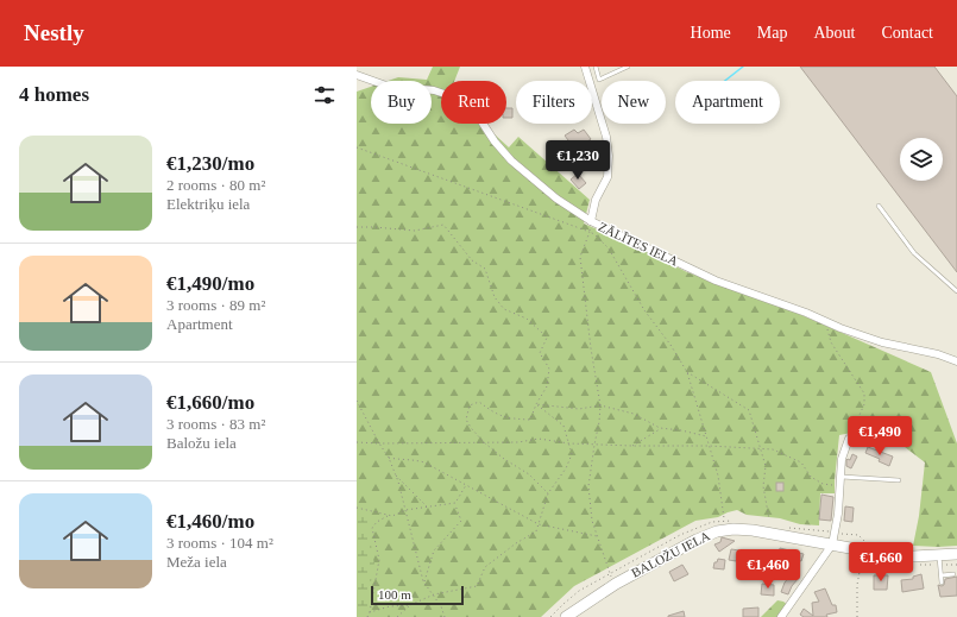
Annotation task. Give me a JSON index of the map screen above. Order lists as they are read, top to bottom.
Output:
{
  "streets": {
    "main road": ["BALOŽU IELA"],
    "street": ["ZĀLĪTES IELA"]
  },
  "scale_bar": "100 m",
  "page": {
    "header": "Nestly",
    "nav": [
      "Home",
      "Map",
      "About",
      "Contact"
    ],
    "heading": "4 homes",
    "chip": [
      "Buy",
      "Rent",
      "Filters",
      "New",
      "Apartment"
    ],
    "list": [
      {
        "name": "€1,230/mo",
        "note": "2 rooms · 80 m² · Elektriķu iela"
      },
      {
        "name": "€1,490/mo",
        "note": "3 rooms · 89 m² · Apartment"
      },
      {
        "name": "€1,660/mo",
        "note": "3 rooms · 83 m² · Baložu iela"
      },
      {
        "name": "€1,460/mo",
        "note": "3 rooms · 104 m² · Meža iela"
      }
    ],
    "price": [
      "€1,230",
      "€1,490",
      "€1,660",
      "€1,460"
    ],
    "scale": "100 m"
  }
}
